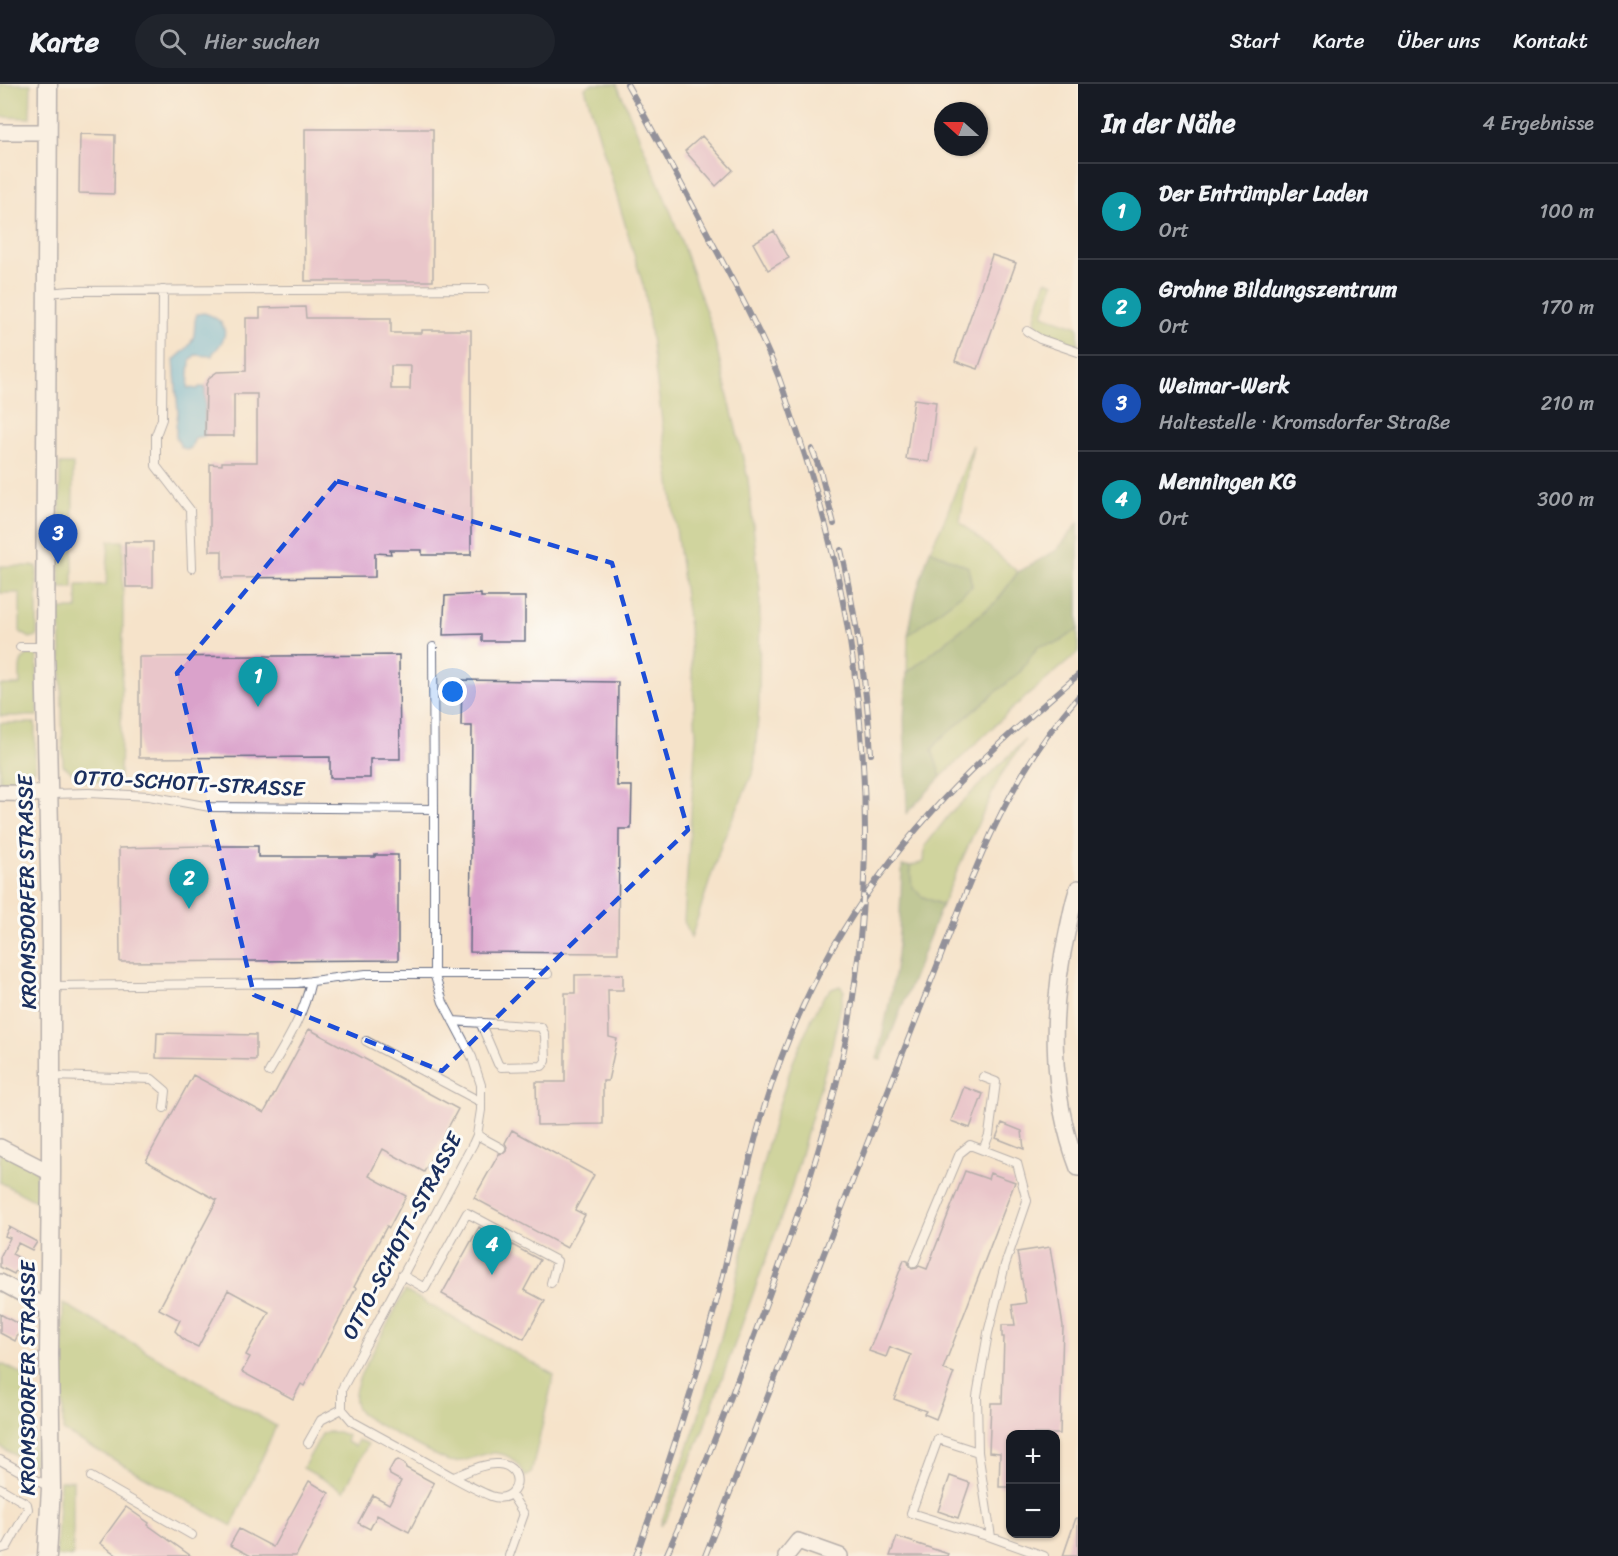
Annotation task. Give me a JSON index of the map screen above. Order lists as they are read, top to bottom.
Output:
{
  "streets": {
    "street": ["KROMSDORFER STRASSE"],
    "lane": ["OTTO-SCHOTT-STRASSE"]
  },
  "crossings": [
    ["OTTO-SCHOTT-STRASSE", "KROMSDORFER STRASSE"]
  ],
  "north": "left",
  "page": {
    "header": "Karte",
    "search": "Hier suchen",
    "nav": [
      "Start",
      "Karte",
      "Über uns",
      "Kontakt"
    ],
    "heading": ["In der Nähe", "4 Ergebnisse"],
    "list": [
      {
        "mark": "1",
        "name": "Der Entrümpler Laden",
        "note": "Ort",
        "value": "100 m"
      },
      {
        "mark": "2",
        "name": "Grohne Bildungszentrum",
        "note": "Ort",
        "value": "170 m"
      },
      {
        "mark": "3",
        "name": "Weimar-Werk",
        "note": "Haltestelle · Kromsdorfer Straße",
        "value": "210 m"
      },
      {
        "mark": "4",
        "name": "Menningen KG",
        "note": "Ort",
        "value": "300 m"
      }
    ],
    "pins": [
      "3",
      "1",
      "2",
      "4"
    ],
    "map_buttons": ["+", "−"]
  }
}
